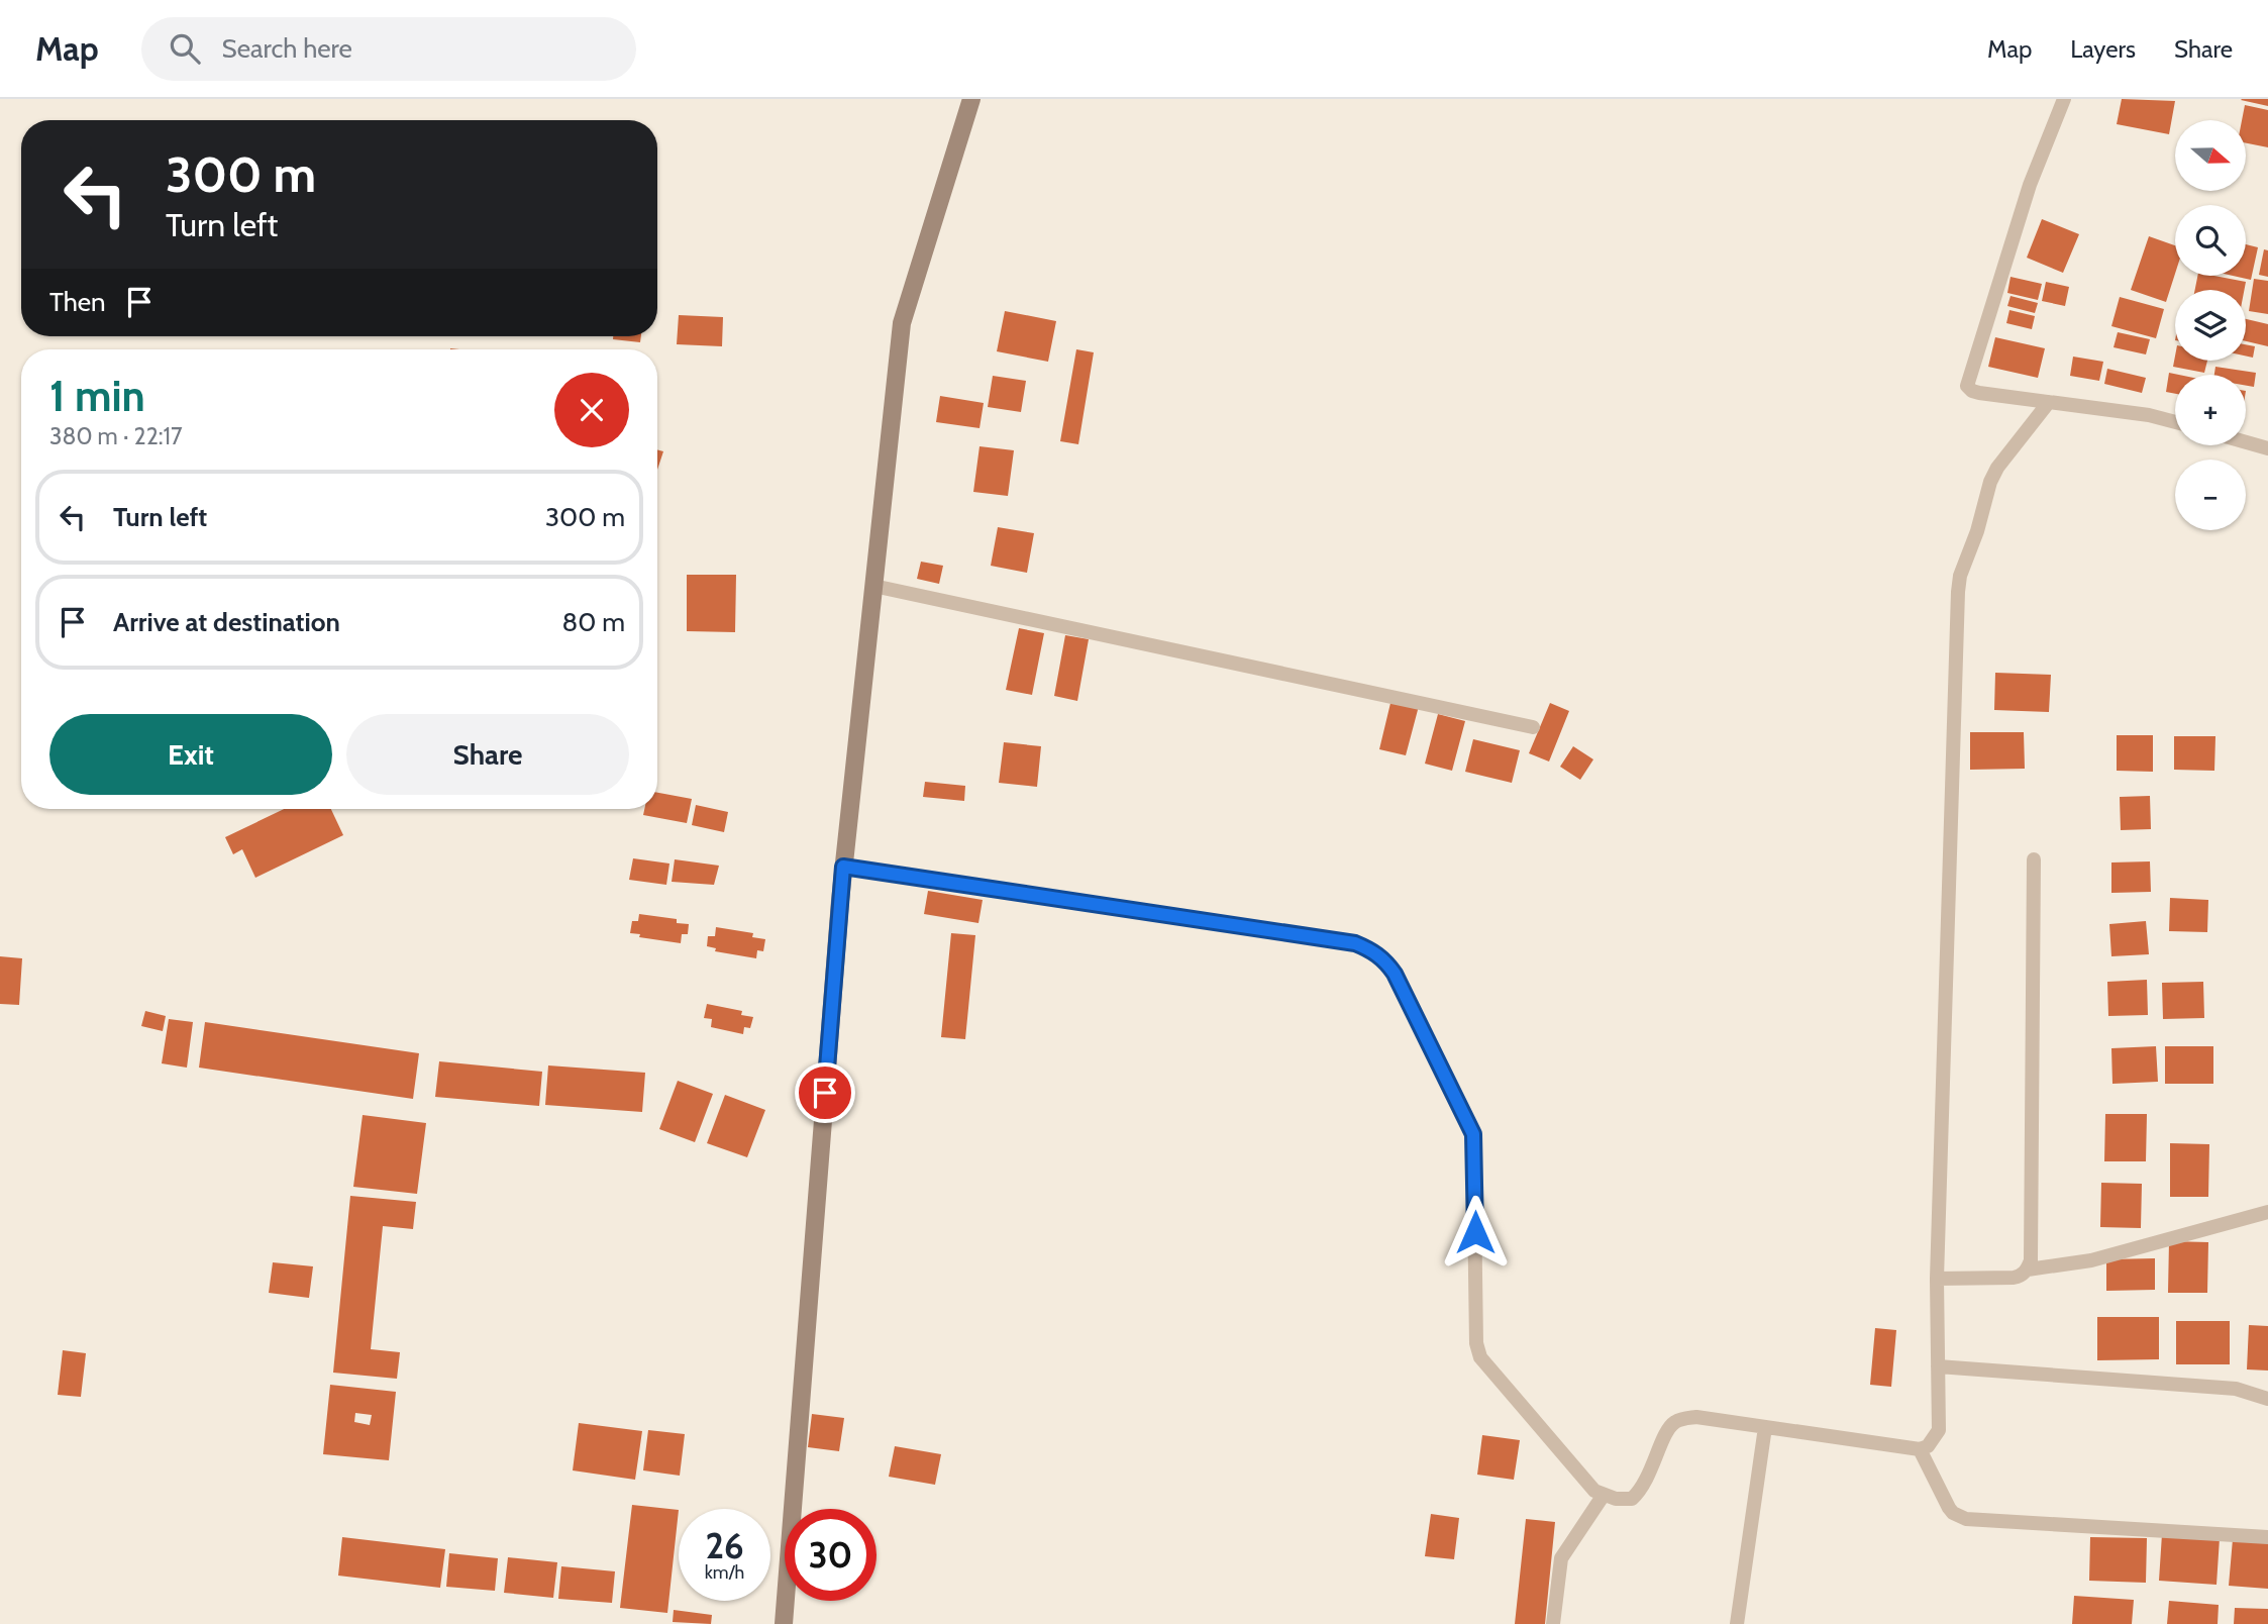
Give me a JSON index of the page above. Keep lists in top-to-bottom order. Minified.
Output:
{"north":"right","page":{"header":"Map","search":"Search here","nav":["Map","Layers","Share"],"map_buttons":["+","−"],"turn":["300 m","Turn left"],"then":"Then","heading":["1 min","380 m · 22:17"],"list":[{"name":"Turn left","value":"300 m"},{"name":"Arrive at destination","value":"80 m"}],"buttons":["Exit","Share"],"speed":"26 km/h","limit":"30"}}
